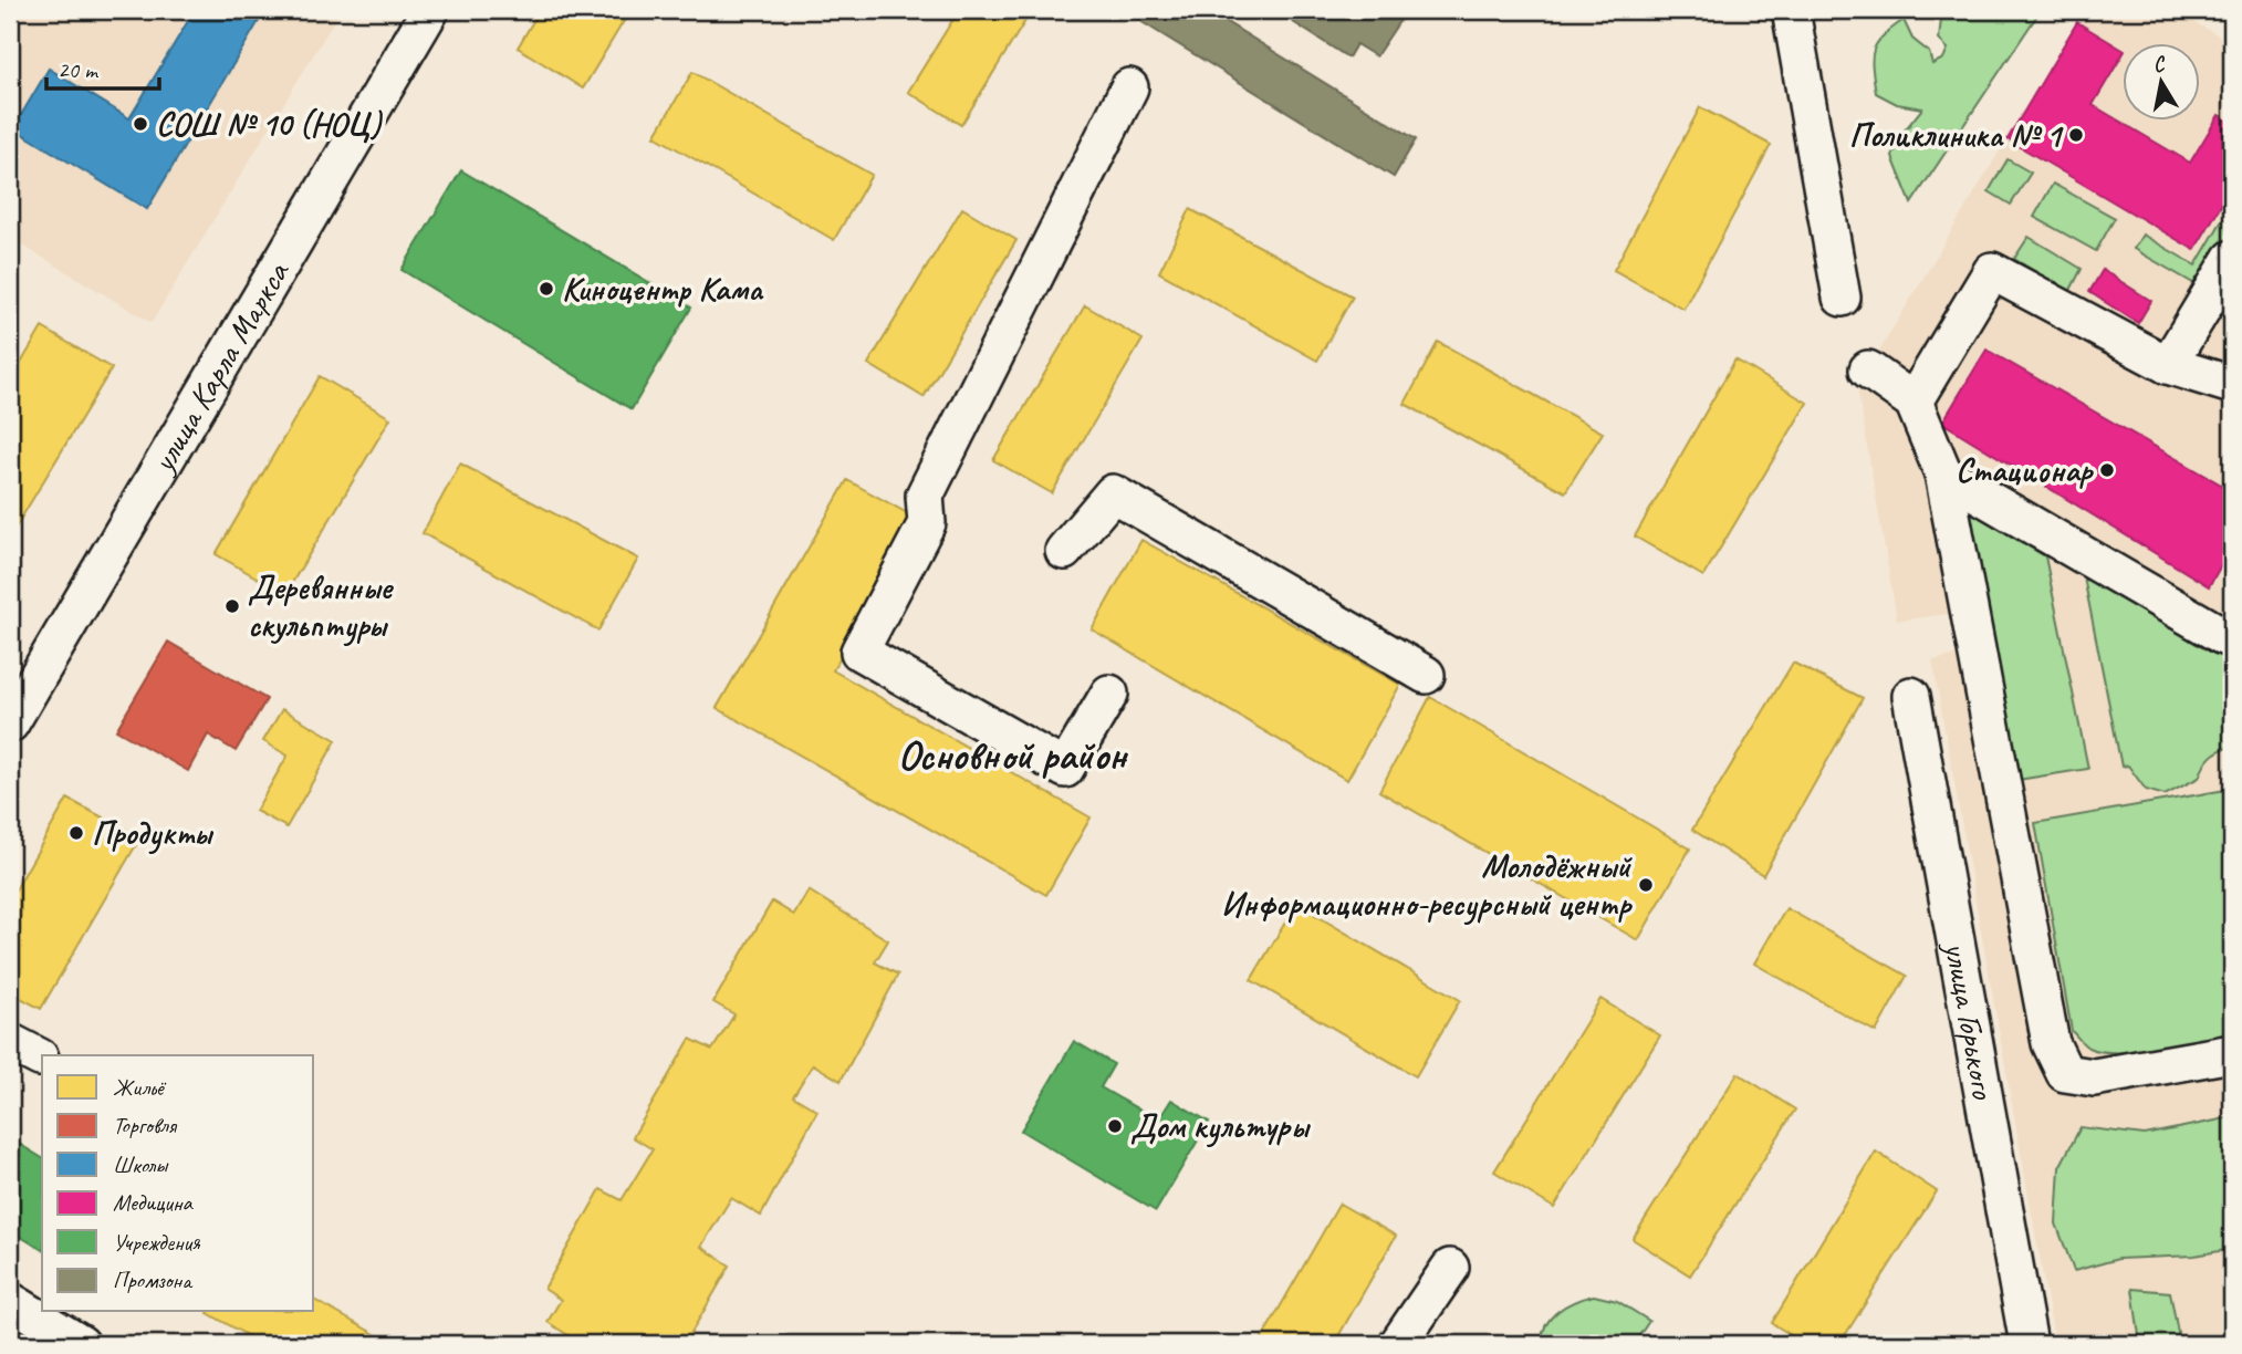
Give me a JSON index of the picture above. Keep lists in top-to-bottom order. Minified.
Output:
{"streets":{"street":["улица Карла Маркса","улица Горького"]},"districts":["Основной район"],"places":["СОШ № 10 (НОЦ)","Поликлиника № 1","Киноцентр Кама","Стационар","Деревянные скульптуры","Продукты","Молодёжный Информационно-ресурсный центр","Дом культуры"],"legend":["Жильё","Торговля","Школы","Медицина","Учреждения","Промзона"],"scale_bar":"20 m","north":"top"}
